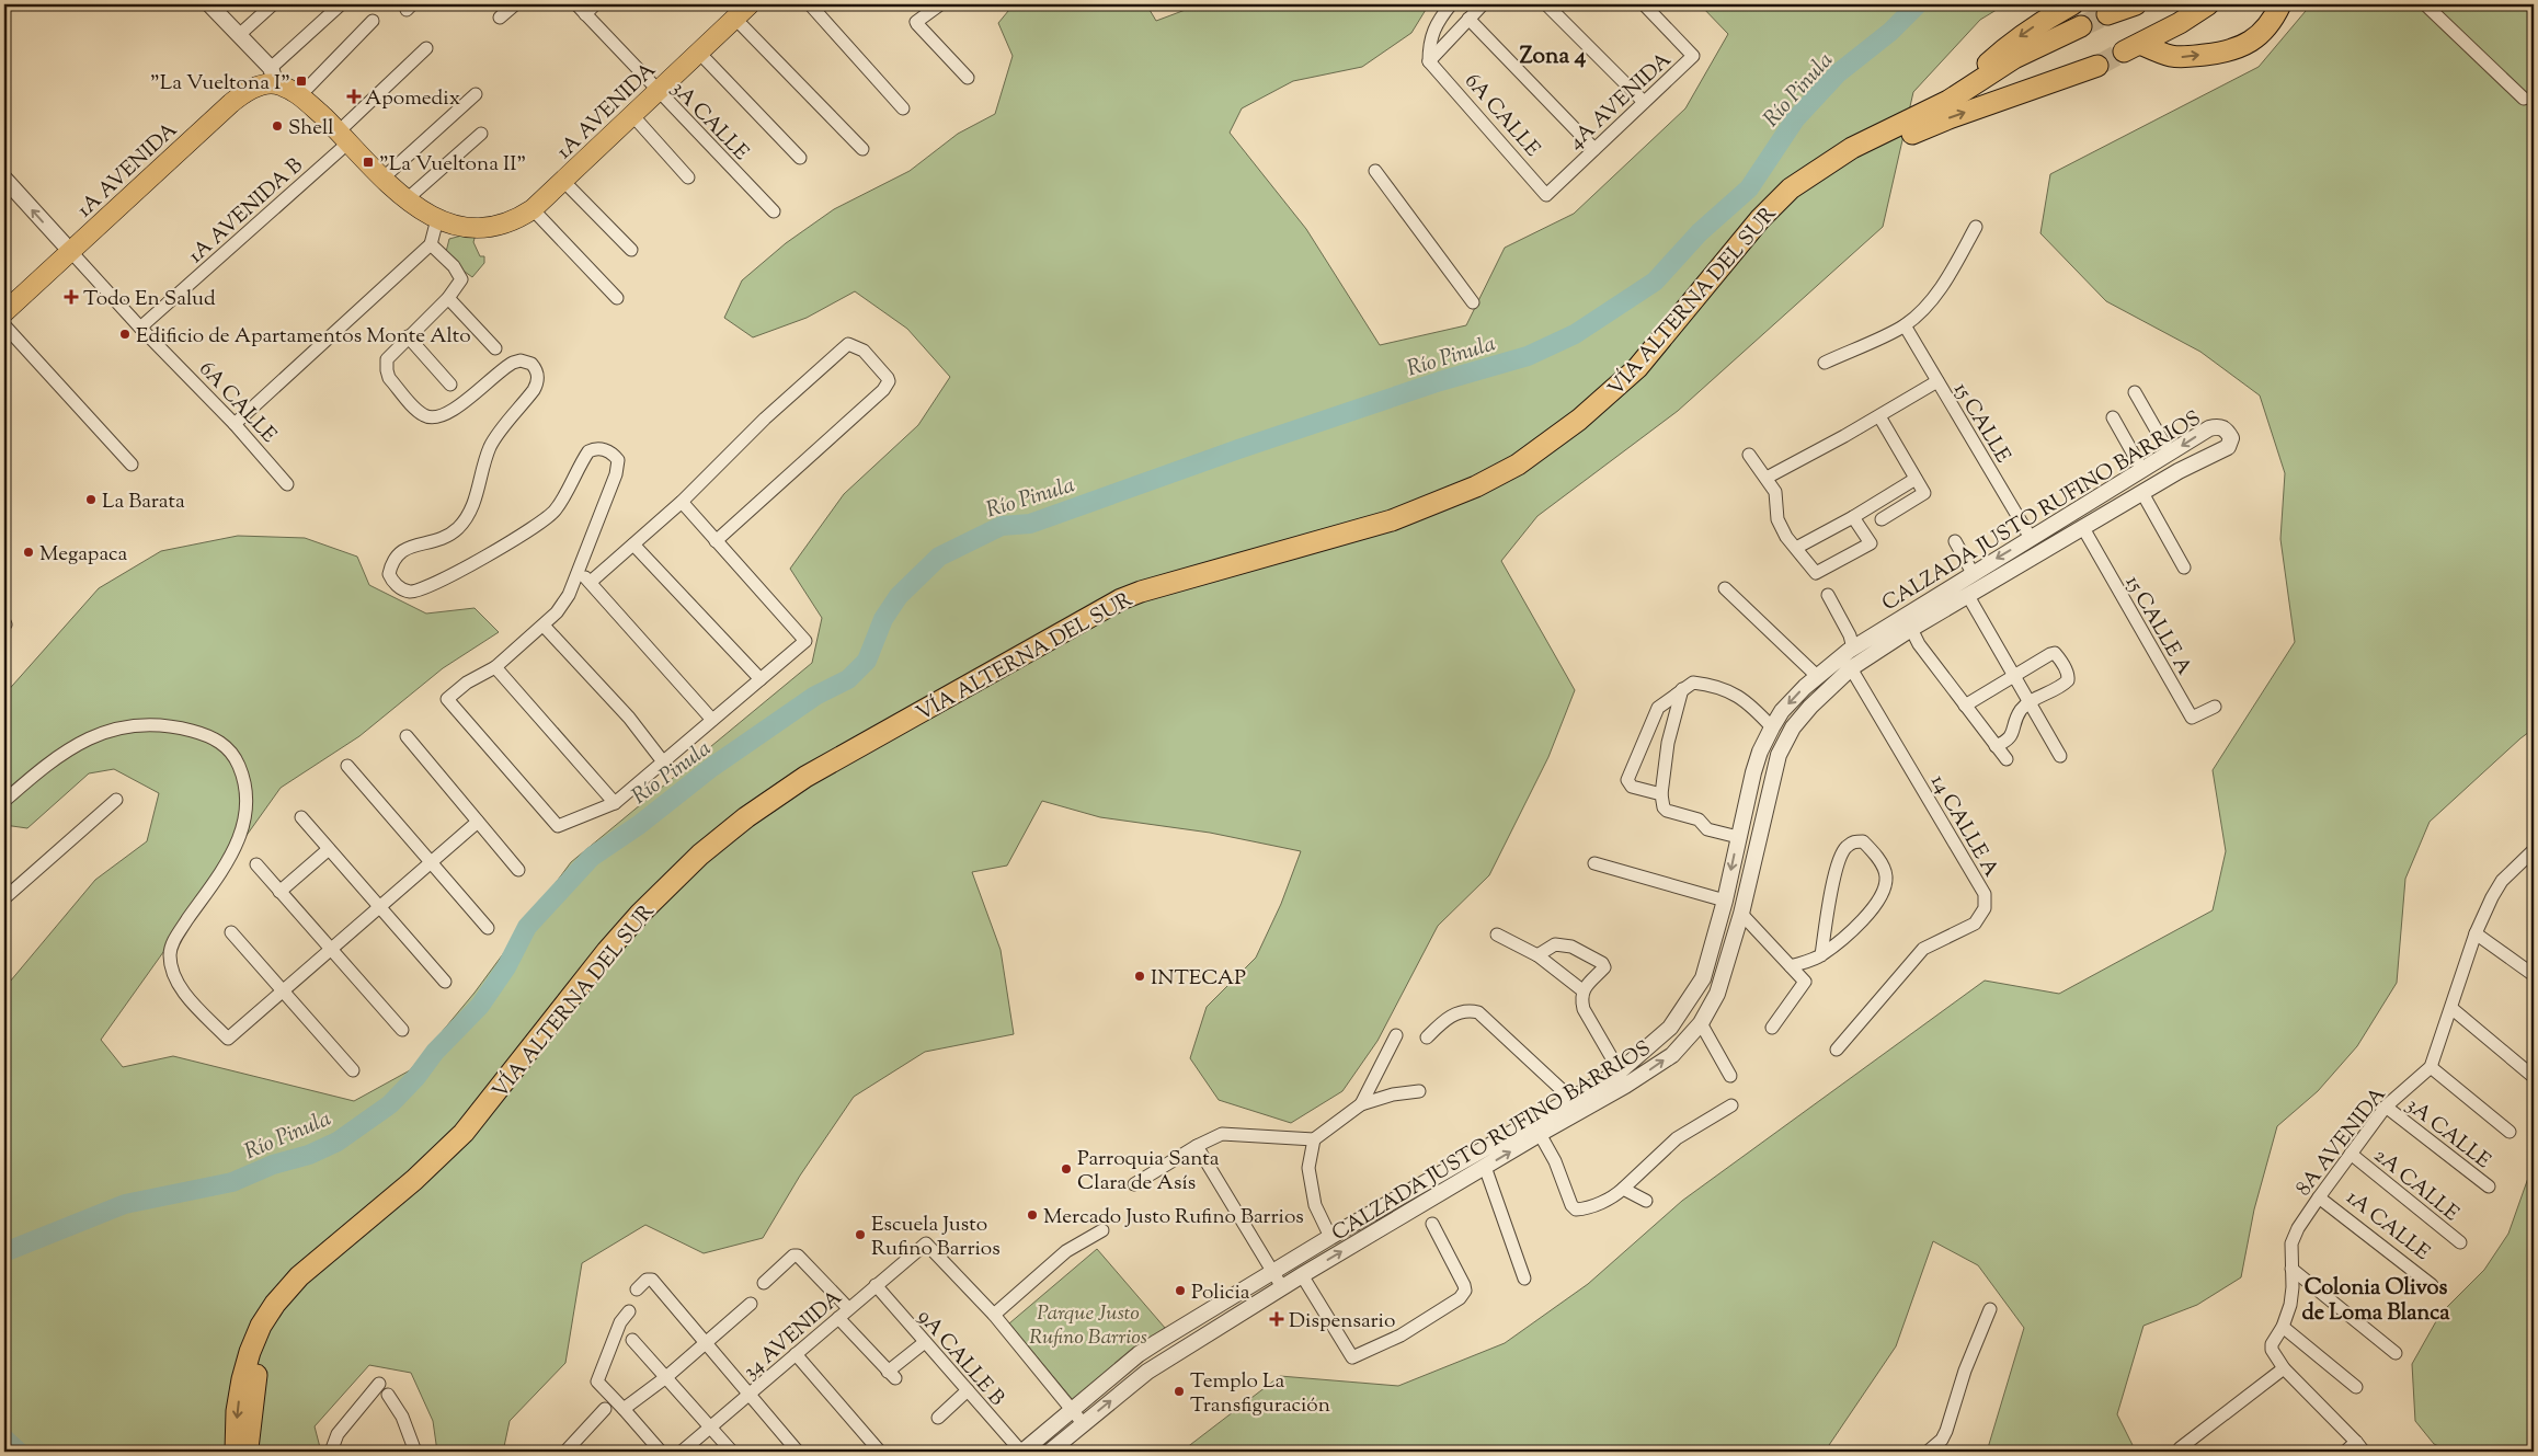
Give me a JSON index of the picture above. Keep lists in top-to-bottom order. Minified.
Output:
{"streets":{"highway":["VÍA ALTERNA DEL SUR"],"main road":["1A AVENIDA"],"street":["4A AVENIDA","6A CALLE","3A CALLE","1A AVENIDA B","15 CALLE","CALZADA JUSTO RUFINO BARRIOS","15 CALLE A","14 CALLE A","8A AVENIDA","2A CALLE","1A CALLE","34 AVENIDA","9A CALLE B"]},"crossings":[["4A AVENIDA","6A CALLE"],["1A AVENIDA","6A CALLE"],["1A AVENIDA","3A CALLE"],["6A CALLE","1A AVENIDA B"],["3A CALLE","8A AVENIDA"],["15 CALLE","CALZADA JUSTO RUFINO BARRIOS"],["CALZADA JUSTO RUFINO BARRIOS","15 CALLE A"],["CALZADA JUSTO RUFINO BARRIOS","14 CALLE A"],["CALZADA JUSTO RUFINO BARRIOS","9A CALLE B"],["8A AVENIDA","2A CALLE"],["8A AVENIDA","1A CALLE"],["34 AVENIDA","9A CALLE B"]],"districts":["Zona 4","Colonia Olivos de Loma Blanca"],"water":["Río Pinula"],"parks":["Parque Justo Rufino Barrios"],"places":{"transit":["\"La Vueltona I\"","\"La Vueltona II\""],"health":["Apomedix","Todo En Salud","Dispensario"],"other":["Shell","Edificio de Apartamentos Monte Alto","La Barata","Megapaca","INTECAP","Parroquia Santa Clara de Asís","Mercado Justo Rufino Barrios","Escuela Justo Rufino Barrios","Policia","Templo La Transfiguración"]}}
